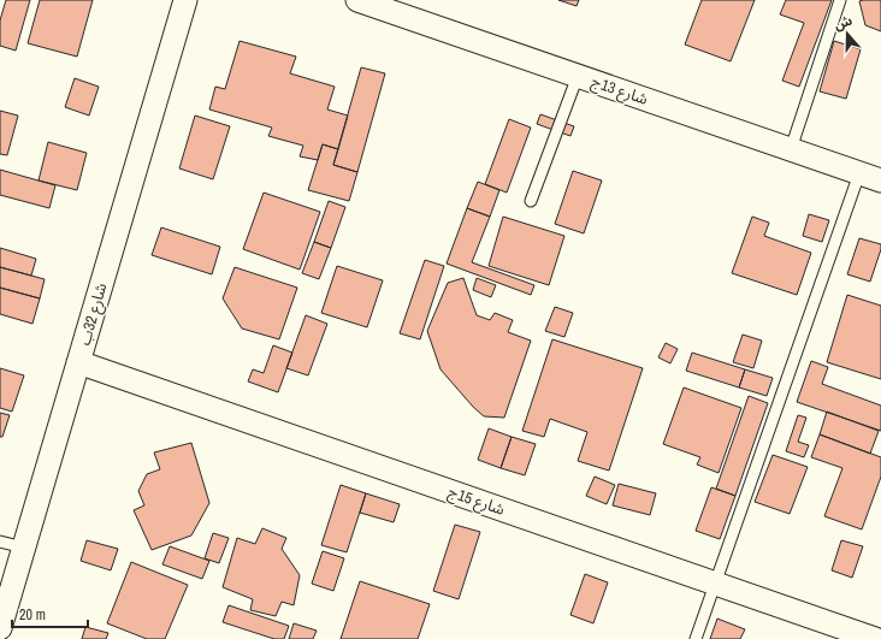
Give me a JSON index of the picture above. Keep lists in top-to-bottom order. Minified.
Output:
{"streets":{"street":["شارع 13ج","شارع 32ب","شارع 15ج"]},"crossings":[["شارع 32ب","شارع 15ج"]],"scale_bar":"20 m","north":"top"}
